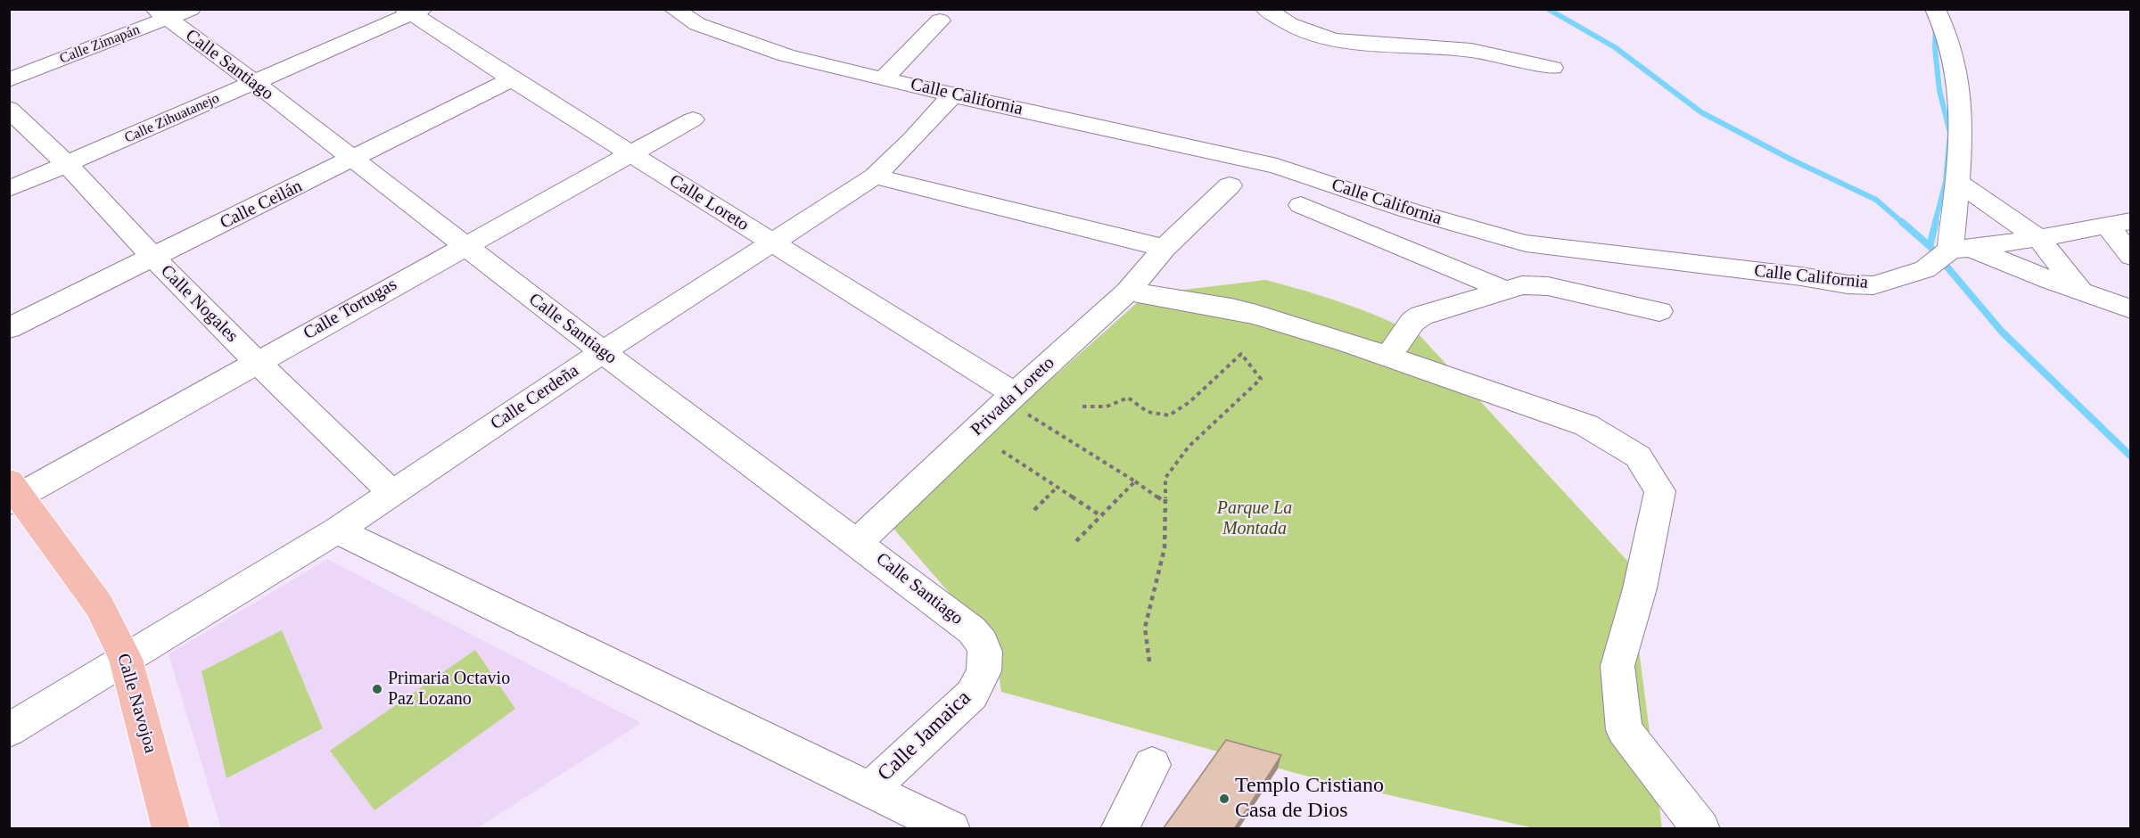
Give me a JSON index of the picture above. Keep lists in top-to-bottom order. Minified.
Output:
{"streets":{"main road":["Calle Navojoa"],"street":["Calle Zimapán","Calle Santiago","Calle California","Calle Zihuatanejo","Calle Loreto","Calle Ceilán","Calle Nogales","Calle Tortugas","Privada Loreto","Calle Cerdeña","Calle Jamaica"]},"crossings":[["Calle Zimapán","Calle Santiago"],["Calle Santiago","Calle Zihuatanejo"],["Calle Santiago","Calle Ceilán"],["Calle Santiago","Calle Tortugas"],["Calle Santiago","Privada Loreto"],["Calle Santiago","Calle Cerdeña"],["Calle Santiago","Calle Jamaica"],["Calle California","Calle Cerdeña"],["Calle Zihuatanejo","Calle Loreto"],["Calle Zihuatanejo","Calle Nogales"],["Calle Loreto","Calle Ceilán"],["Calle Loreto","Calle Tortugas"],["Calle Loreto","Privada Loreto"],["Calle Loreto","Calle Cerdeña"],["Calle Ceilán","Calle Nogales"],["Calle Nogales","Calle Tortugas"],["Calle Nogales","Calle Cerdeña"],["Calle Tortugas","Calle Navojoa"],["Calle Cerdeña","Calle Navojoa"]],"parks":["Parque La Montada"],"places":["Primaria Octavio Paz Lozano","Templo Cristiano Casa de Dios"]}
